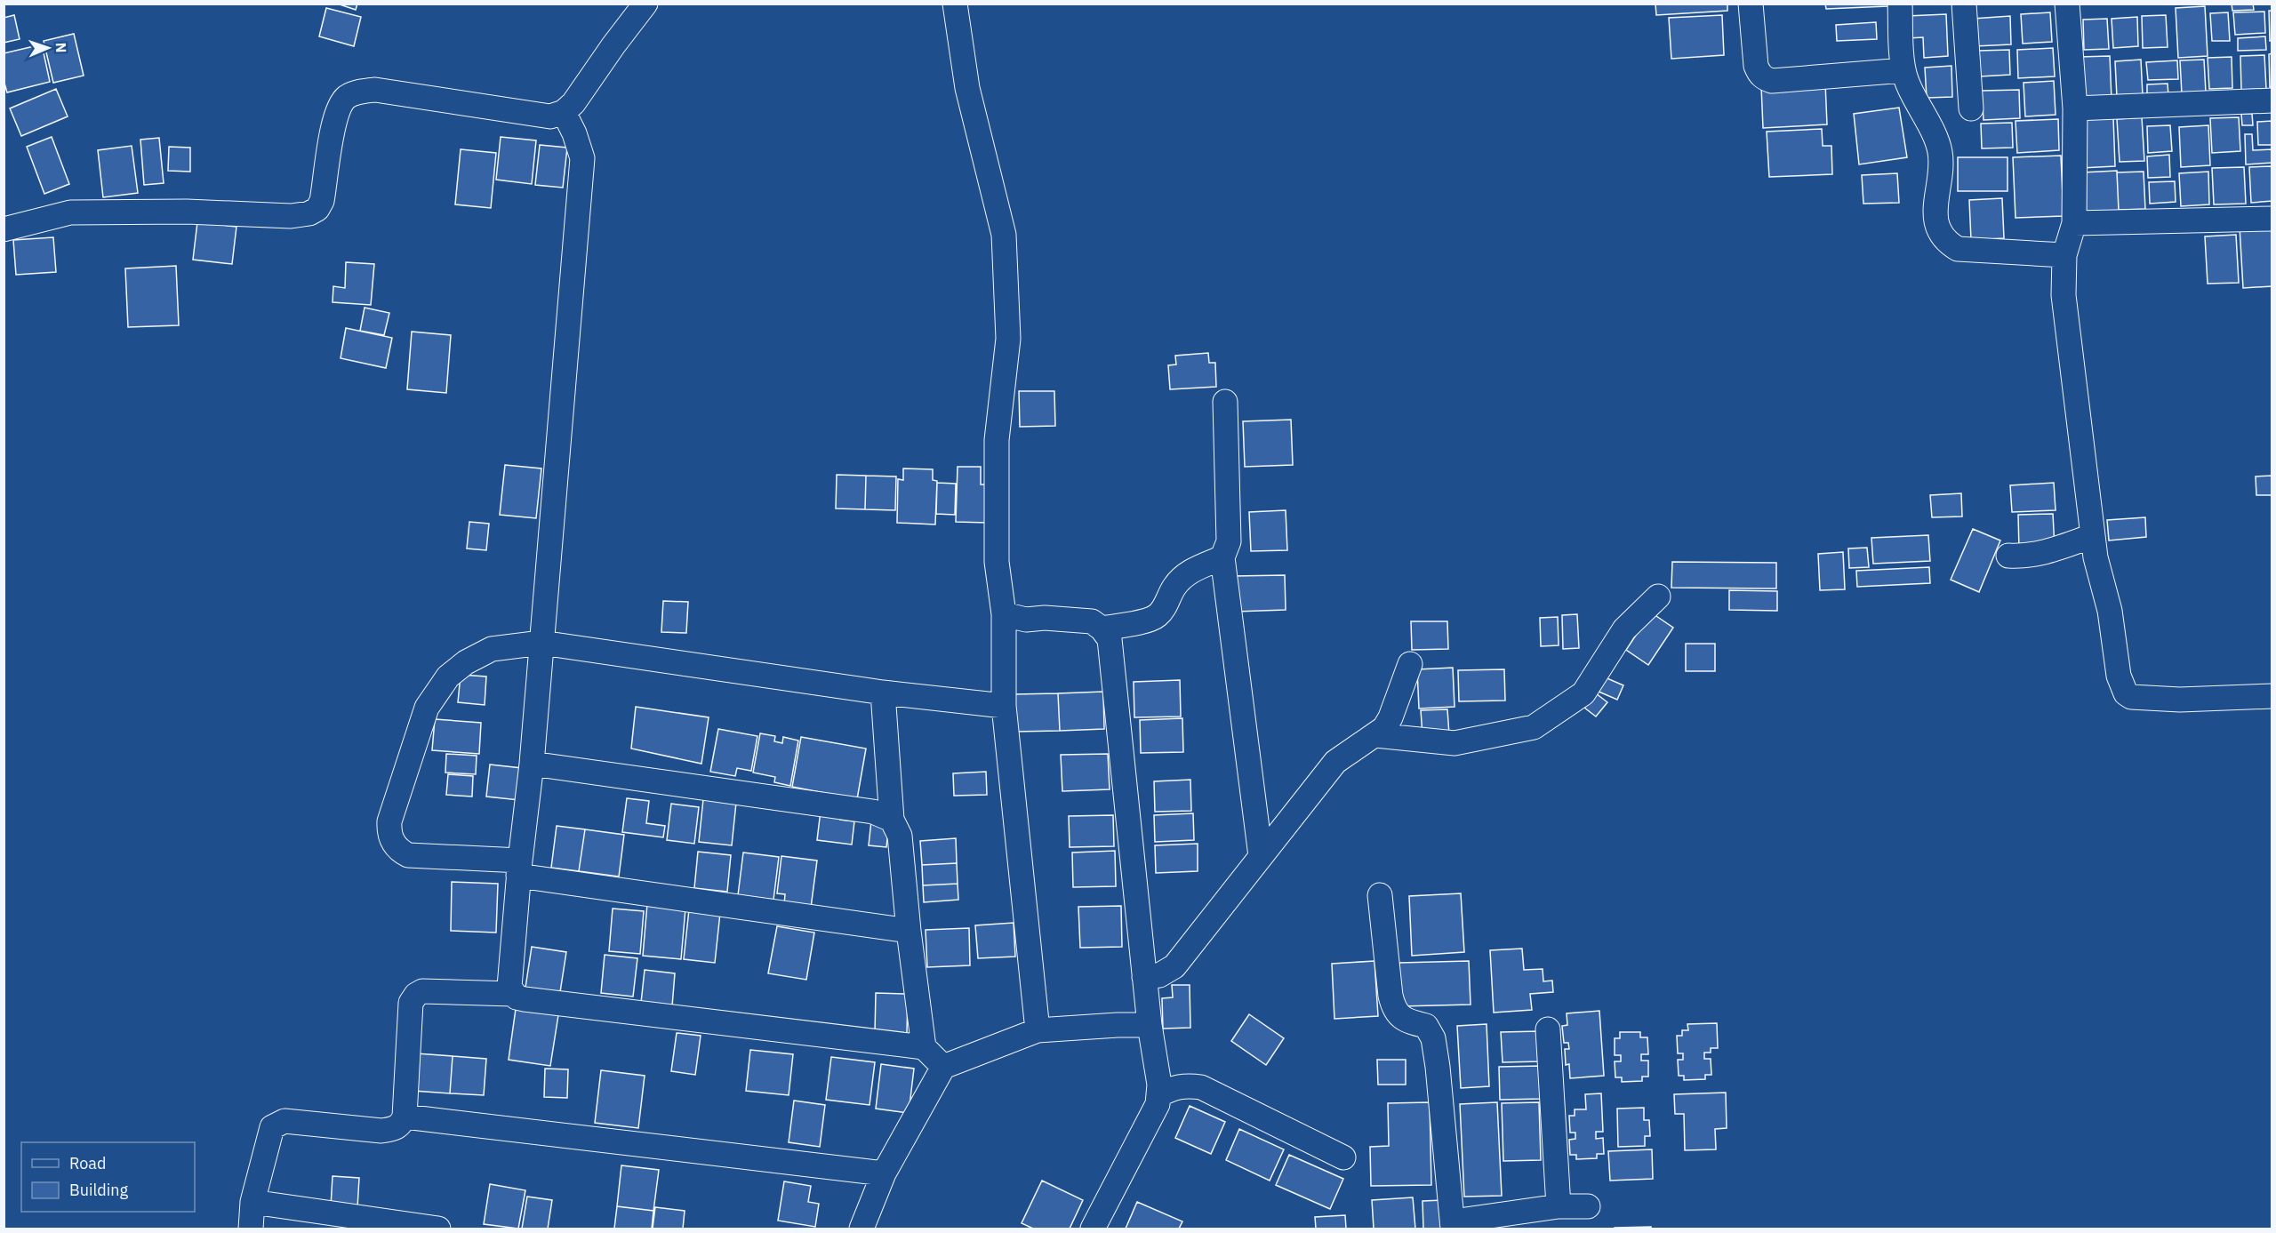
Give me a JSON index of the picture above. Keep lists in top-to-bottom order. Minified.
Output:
{"legend":["Road","Building"],"north":"right"}
